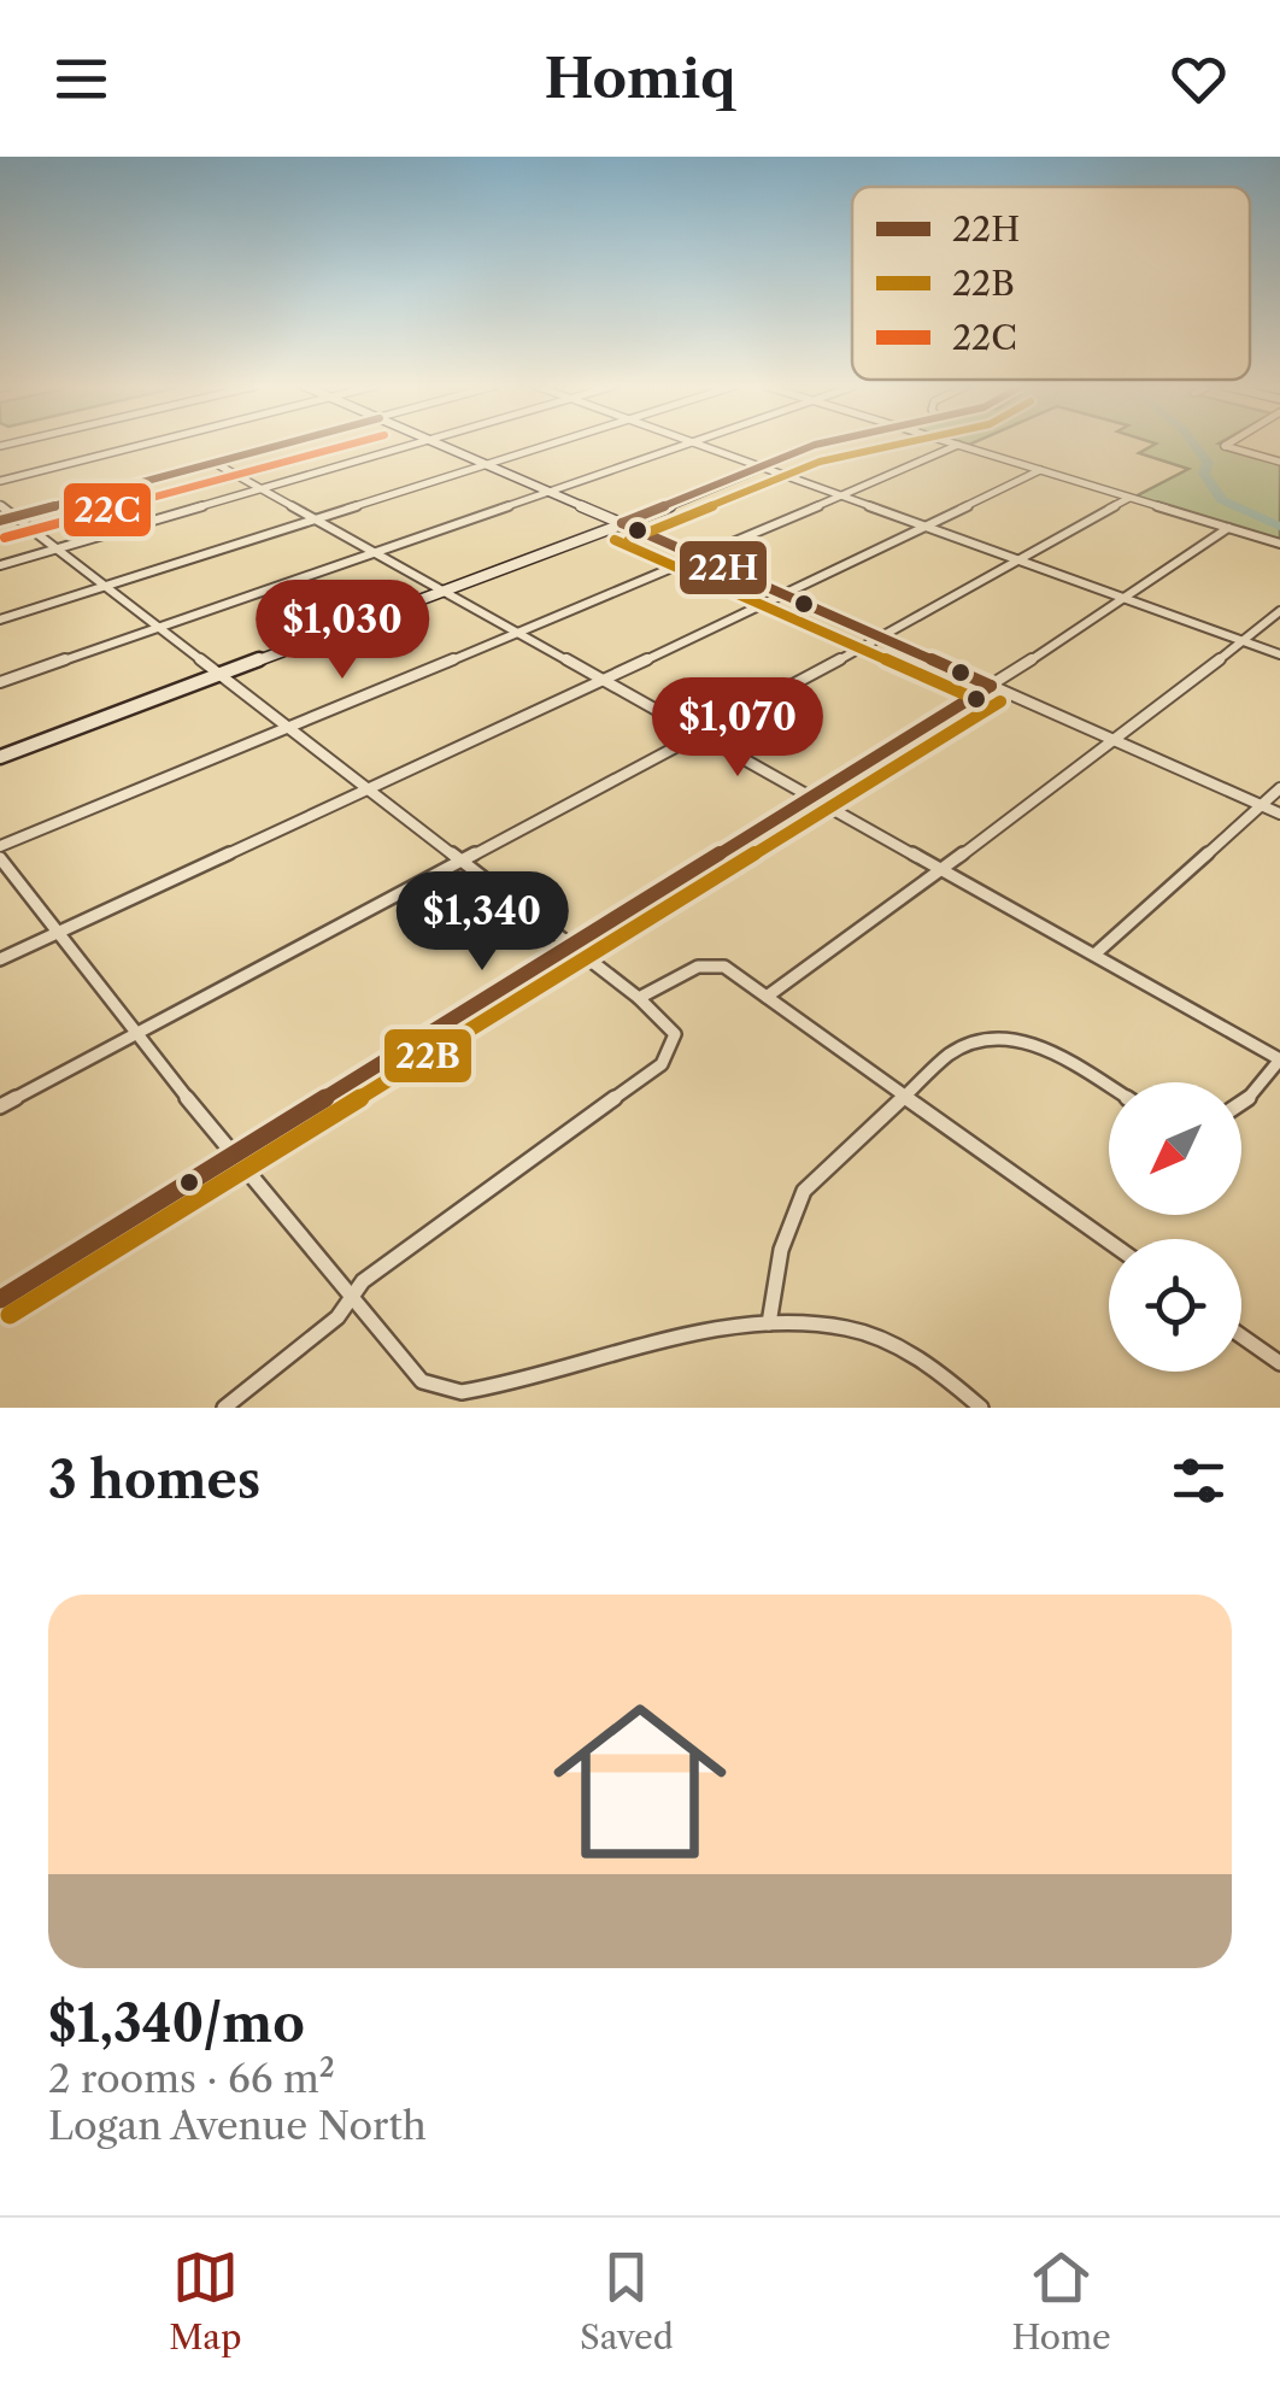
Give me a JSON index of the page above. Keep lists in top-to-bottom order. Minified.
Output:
{"lines":["transit line 22H","transit line 22B","transit line 22C"],"legend":["22H","22B","22C"],"north":"bottom left","page":{"header":"Homiq","price":["$1,030","$1,070","$1,340"],"heading":"3 homes","list":[{"name":"$1,340/mo","note":"2 rooms · 66 m² · Logan Avenue North"}],"tabs":["Map","Saved","Home"]}}
